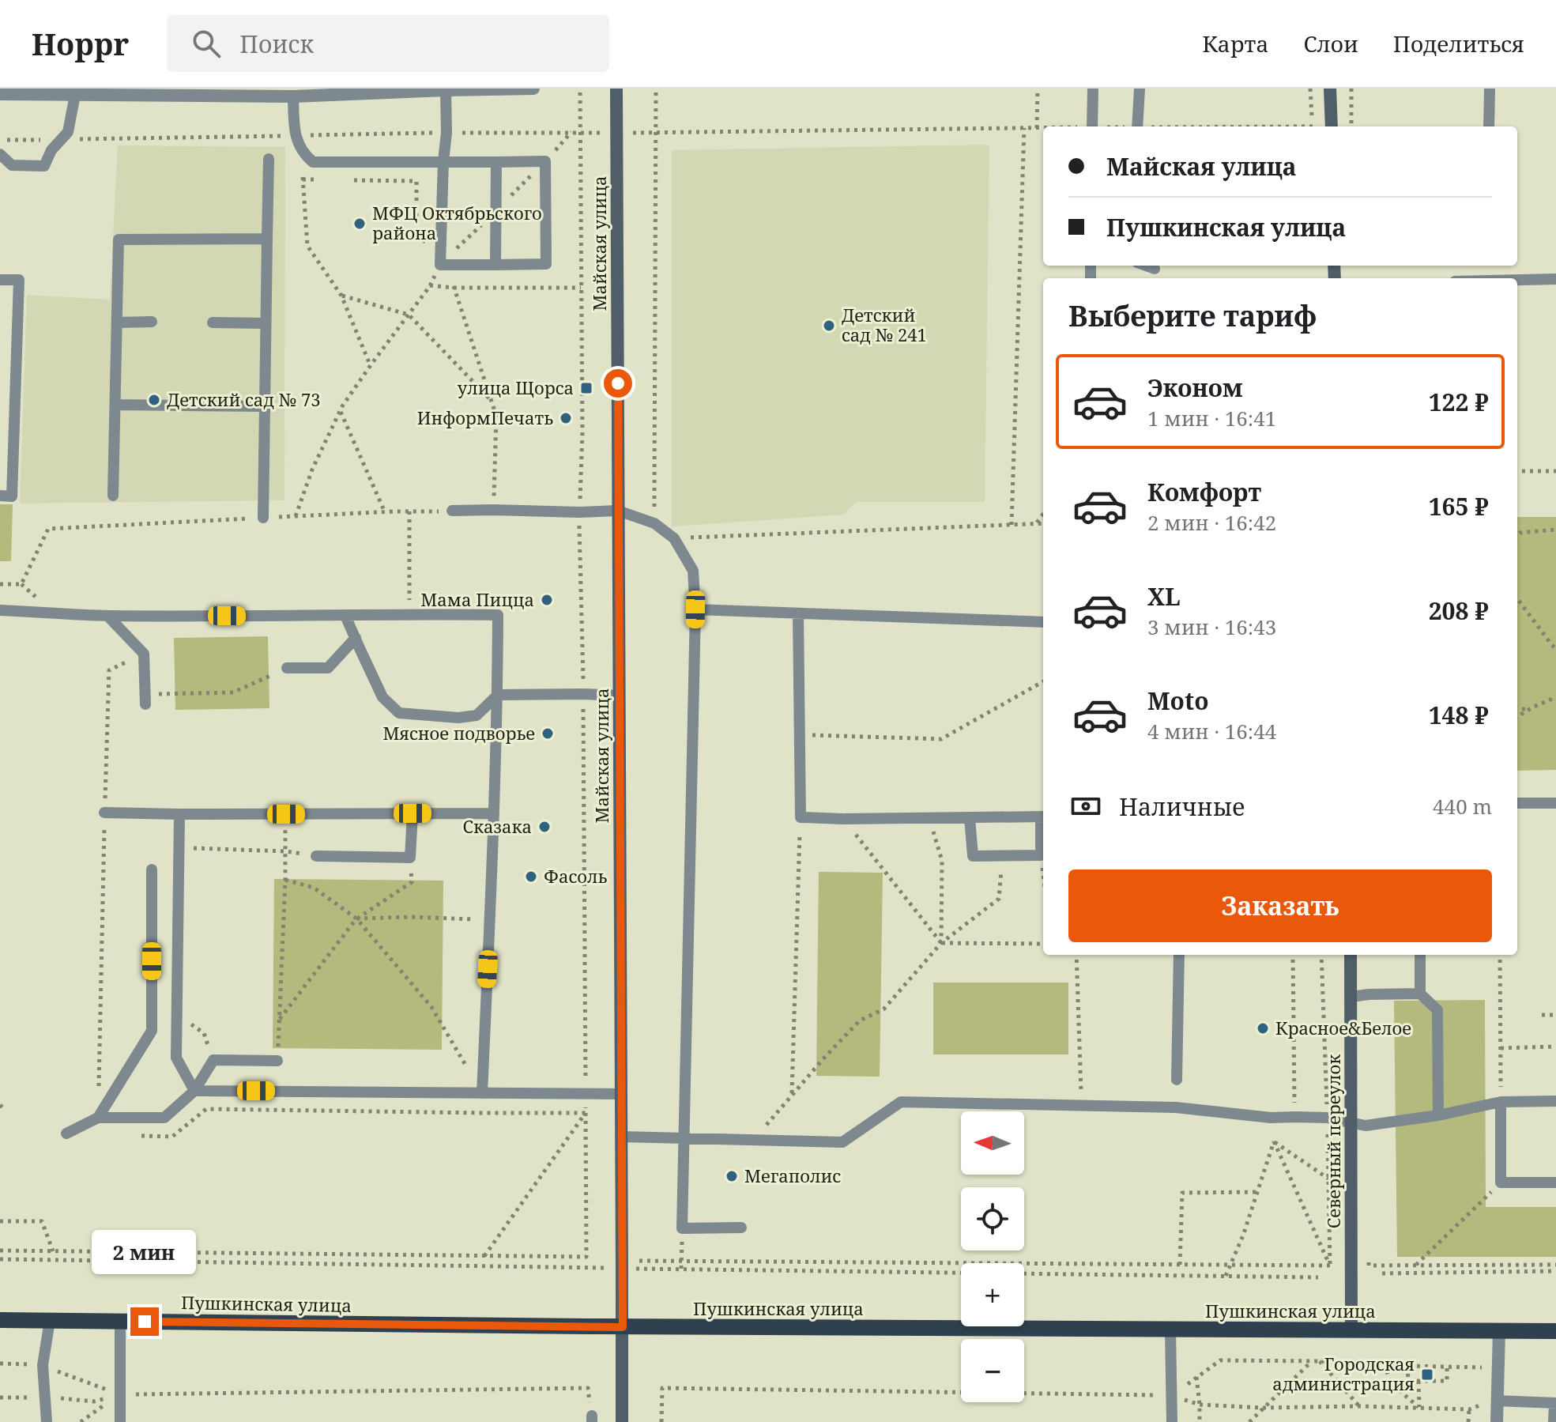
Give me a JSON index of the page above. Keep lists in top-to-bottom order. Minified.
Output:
{"streets":{"main road":["Пушкинская улица"],"street":["Майская улица","Северный переулок"]},"crossings":[["Майская улица","Пушкинская улица"],["Северный переулок","Пушкинская улица"]],"places":{"other":["МФЦ Октябрьского района","Детский сад № 241","Детский сад № 73","ИнформПечать","Мама Пицца","Мясное подворье","Сказака","Фасоль","Красное&Белое","Мегаполис"],"transit":["улица Щорса","Городская администрация"]},"north":"left","page":{"header":"Hoppr","search":"Поиск","nav":["Карта","Слои","Поделиться"],"banner":["Майская улица","Пушкинская улица"],"heading":"Выберите тариф","list":[{"name":"Эконом","note":"1 мин · 16:41","value":"122 ₽"},{"name":"Комфорт","note":"2 мин · 16:42","value":"165 ₽"},{"name":"XL","note":"3 мин · 16:43","value":"208 ₽"},{"name":"Moto","note":"4 мин · 16:44","value":"148 ₽"}],"pay":["Наличные","440 m"],"buttons":"Заказать","map_buttons":["+","−"],"bubble":"2 мин"}}
